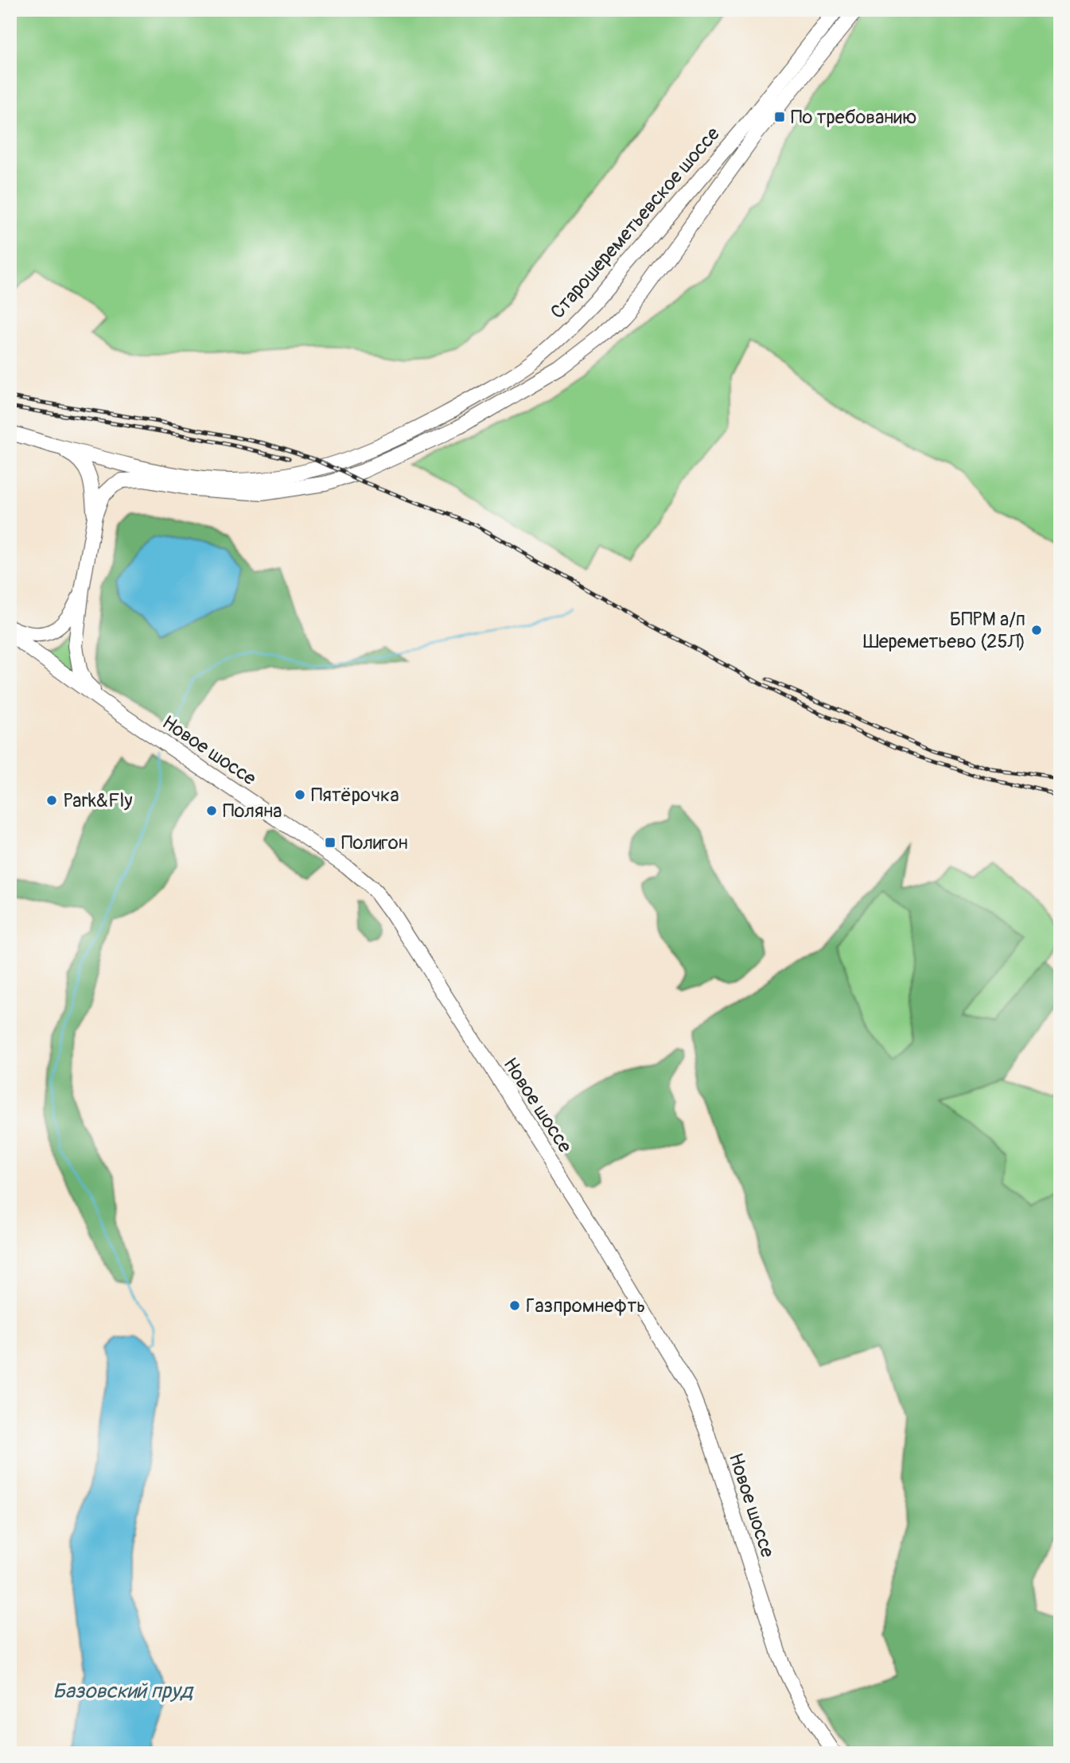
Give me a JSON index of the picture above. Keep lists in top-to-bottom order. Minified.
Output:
{"streets":{"main road":["Старошереметьевское шоссе","Новое шоссе"]},"water":["Базовский пруд"],"places":{"transit":["По требованию","Полигон"],"other":["БПРМ а/п Шереметьево (25Л)","Пятёрочка","Park&Fly","Поляна","Газпромнефть"]}}
